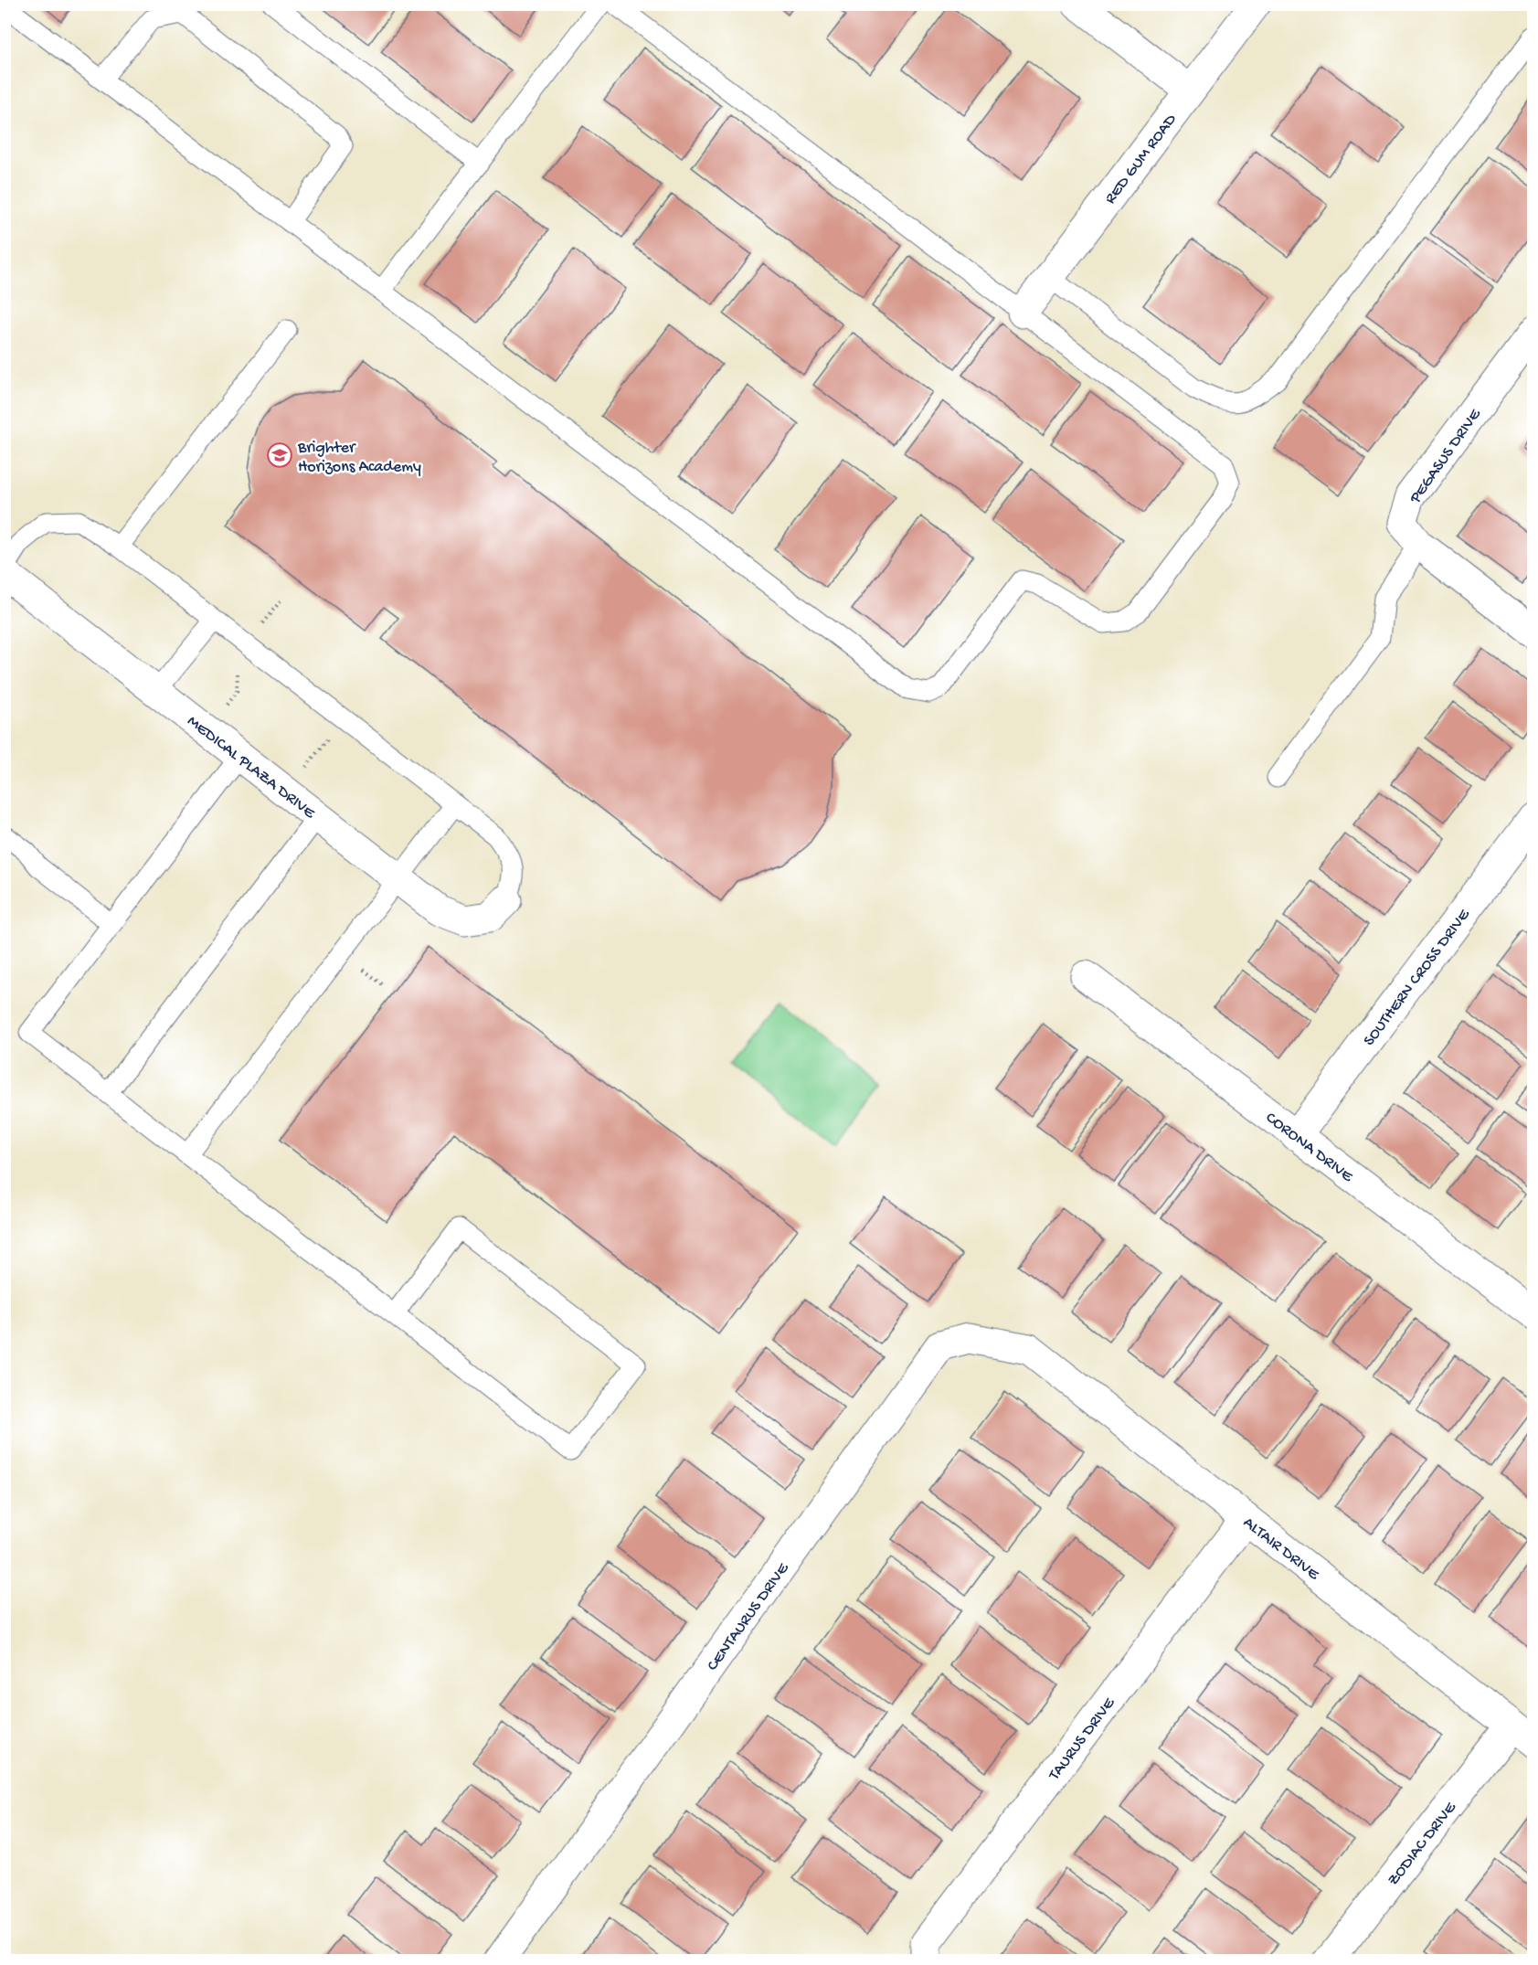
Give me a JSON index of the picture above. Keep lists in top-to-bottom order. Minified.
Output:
{"streets":{"street":["RED GUM ROAD","PEGASUS DRIVE","MEDICAL PLAZA DRIVE","SOUTHERN CROSS DRIVE","CORONA DRIVE","ALTAIR DRIVE","CENTAURUS DRIVE","TAURUS DRIVE","ZODIAC DRIVE"]},"crossings":[["SOUTHERN CROSS DRIVE","CORONA DRIVE"],["ALTAIR DRIVE","CENTAURUS DRIVE"],["ALTAIR DRIVE","TAURUS DRIVE"],["ALTAIR DRIVE","ZODIAC DRIVE"]],"places":{"school or university":["Brighter Horizons Academy"]}}
